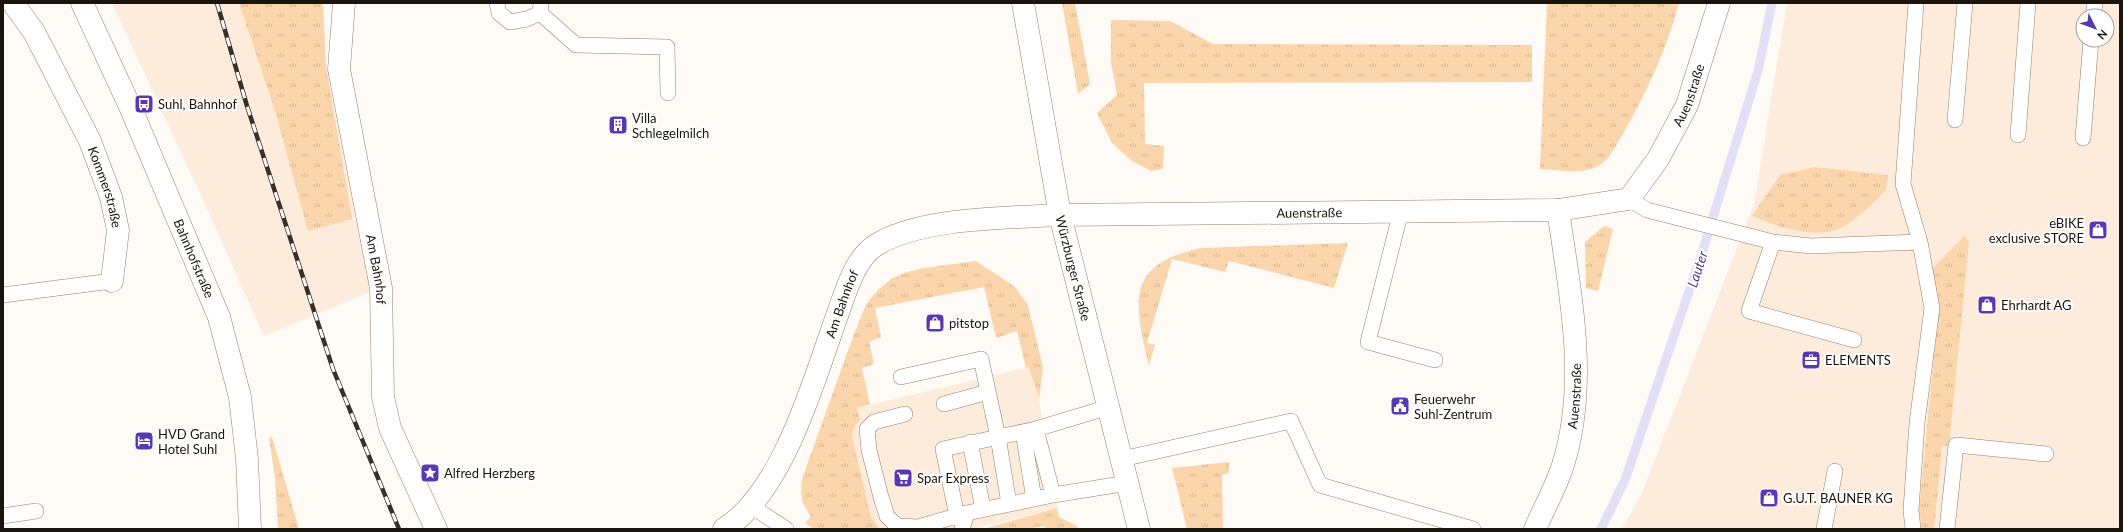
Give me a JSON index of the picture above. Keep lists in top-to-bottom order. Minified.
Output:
{"streets":{"street":["Auenstraße","Kommerstraße","Bahnhofstraße","Würzburger Straße","Am Bahnhof"]},"crossings":[["Auenstraße","Würzburger Straße"],["Auenstraße","Am Bahnhof"],["Würzburger Straße","Am Bahnhof"]],"water":["Lauter"],"places":{"bus stop":["Suhl, Bahnhof"],"building":["Villa Schlegelmilch"],"shop":["eBIKE exclusive STORE","Ehrhardt AG","pitstop","G.U.T. BAUNER KG"],"office":["ELEMENTS"],"public building":["Feuerwehr Suhl-Zentrum"],"hotel":["HVD Grand Hotel Suhl"],"place":["Alfred Herzberg"],"supermarket":["Spar Express"]},"north":"bottom right"}
